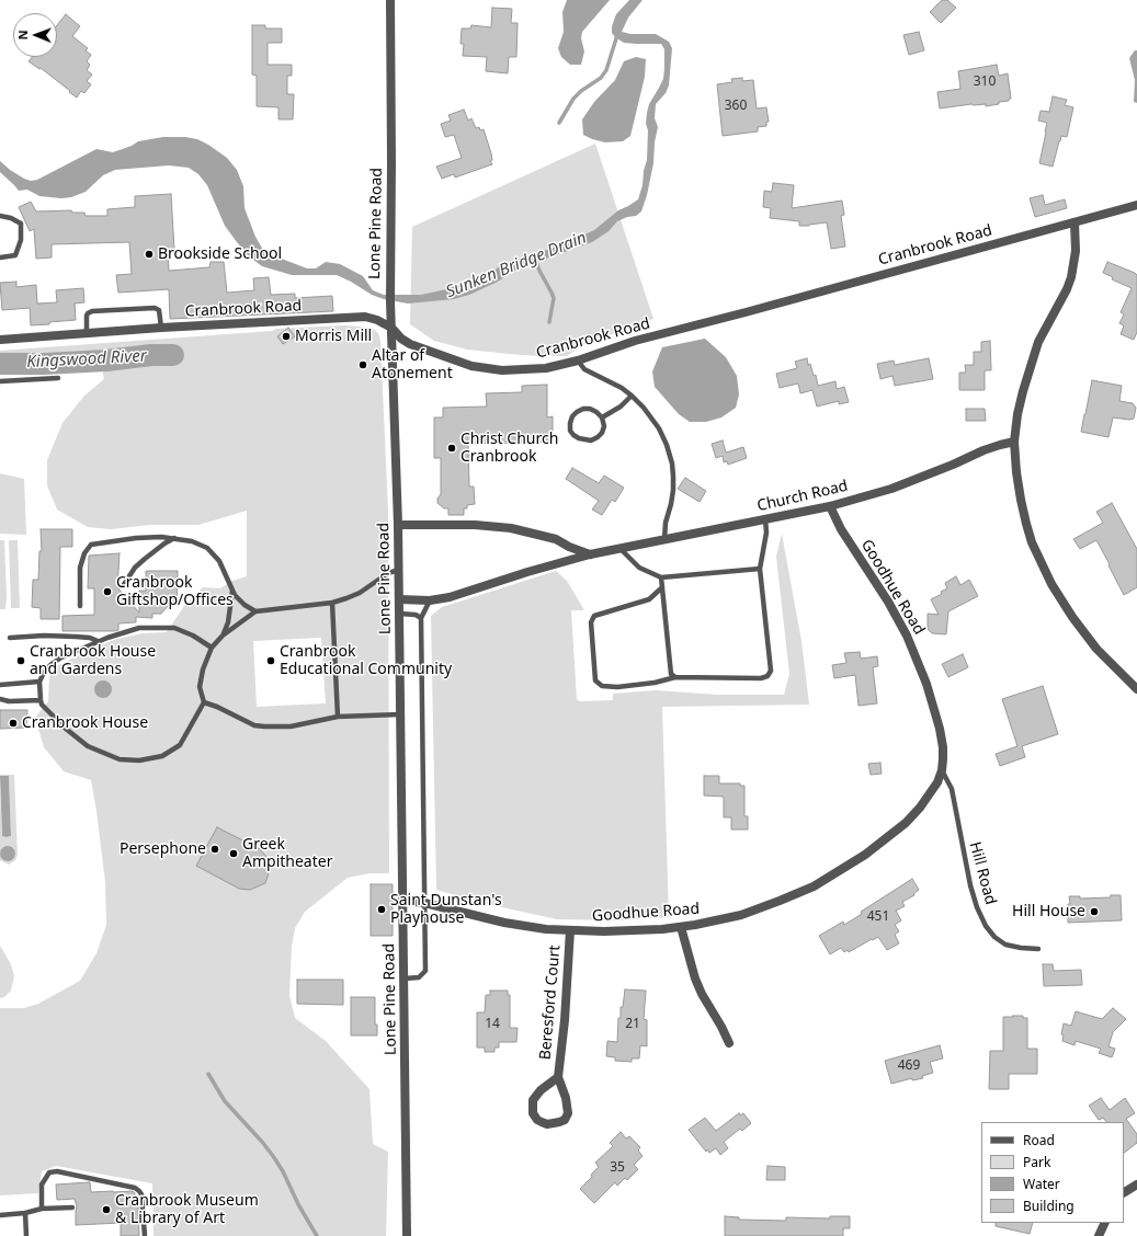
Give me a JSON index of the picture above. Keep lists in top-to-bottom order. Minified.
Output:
{"streets":{"street":["Lone Pine Road","Cranbrook Road","Church Road","Goodhue Road","Beresford Court"],"lane":["Hill Road"]},"crossings":[["Lone Pine Road","Cranbrook Road"],["Lone Pine Road","Church Road"],["Lone Pine Road","Goodhue Road"],["Church Road","Goodhue Road"],["Goodhue Road","Hill Road"],["Goodhue Road","Beresford Court"]],"water":["Sunken Bridge Drain","Kingswood River"],"places":["Brookside School","Morris Mill","Altar of Atonement","Christ Church Cranbrook","Cranbrook Giftshop/Offices","Cranbrook House and Gardens","Cranbrook Educational Community","Cranbrook House","Persephone","Greek Ampitheater","Saint Dunstan's Playhouse","Hill House","Cranbrook Museum & Library of Art"],"house_numbers":["310","360","451","14","21","469","35"],"legend":["Road","Park","Water","Building"],"north":"left"}
